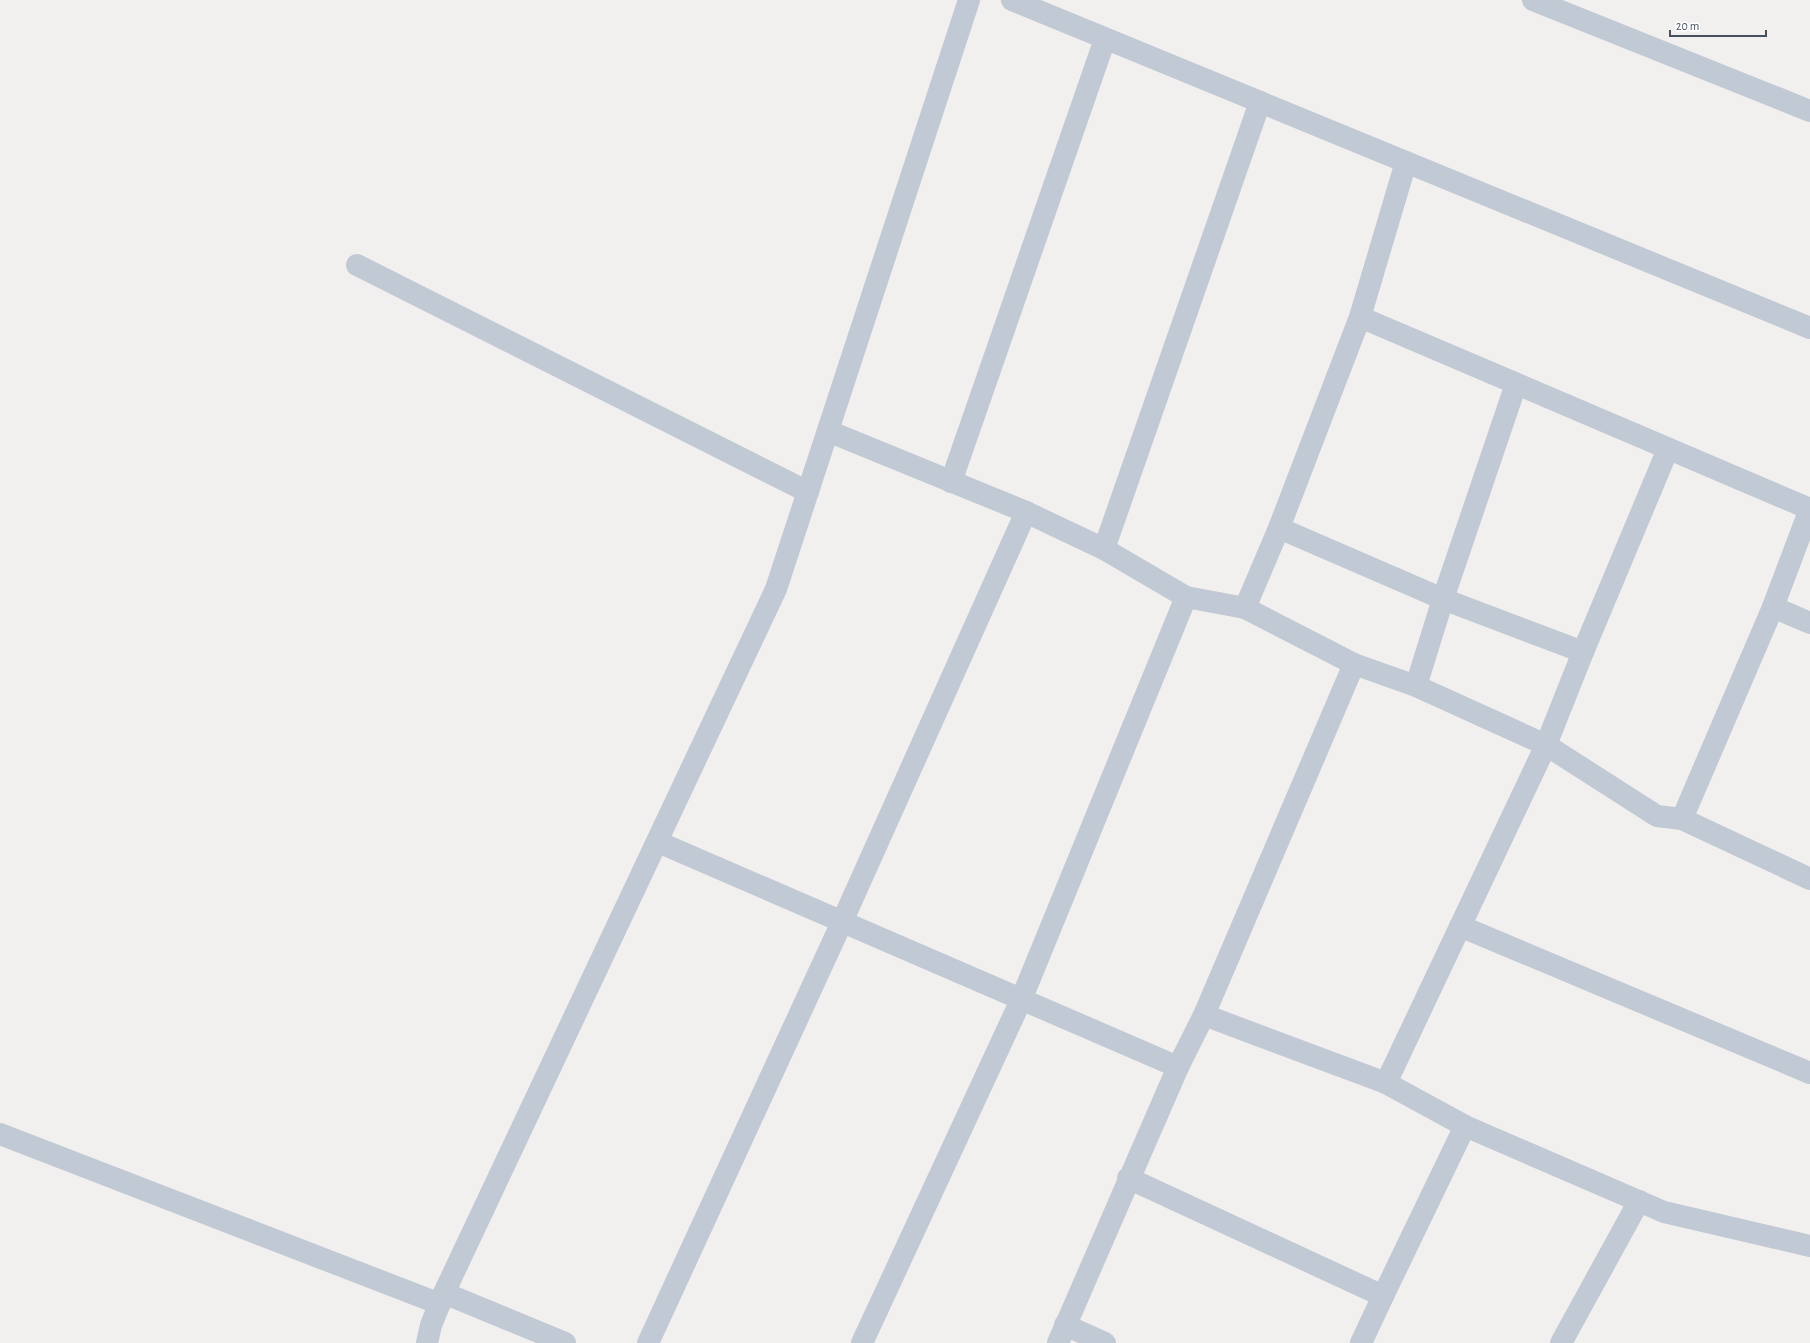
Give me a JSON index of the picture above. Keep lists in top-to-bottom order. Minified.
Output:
{"scale_bar":"20 m"}
